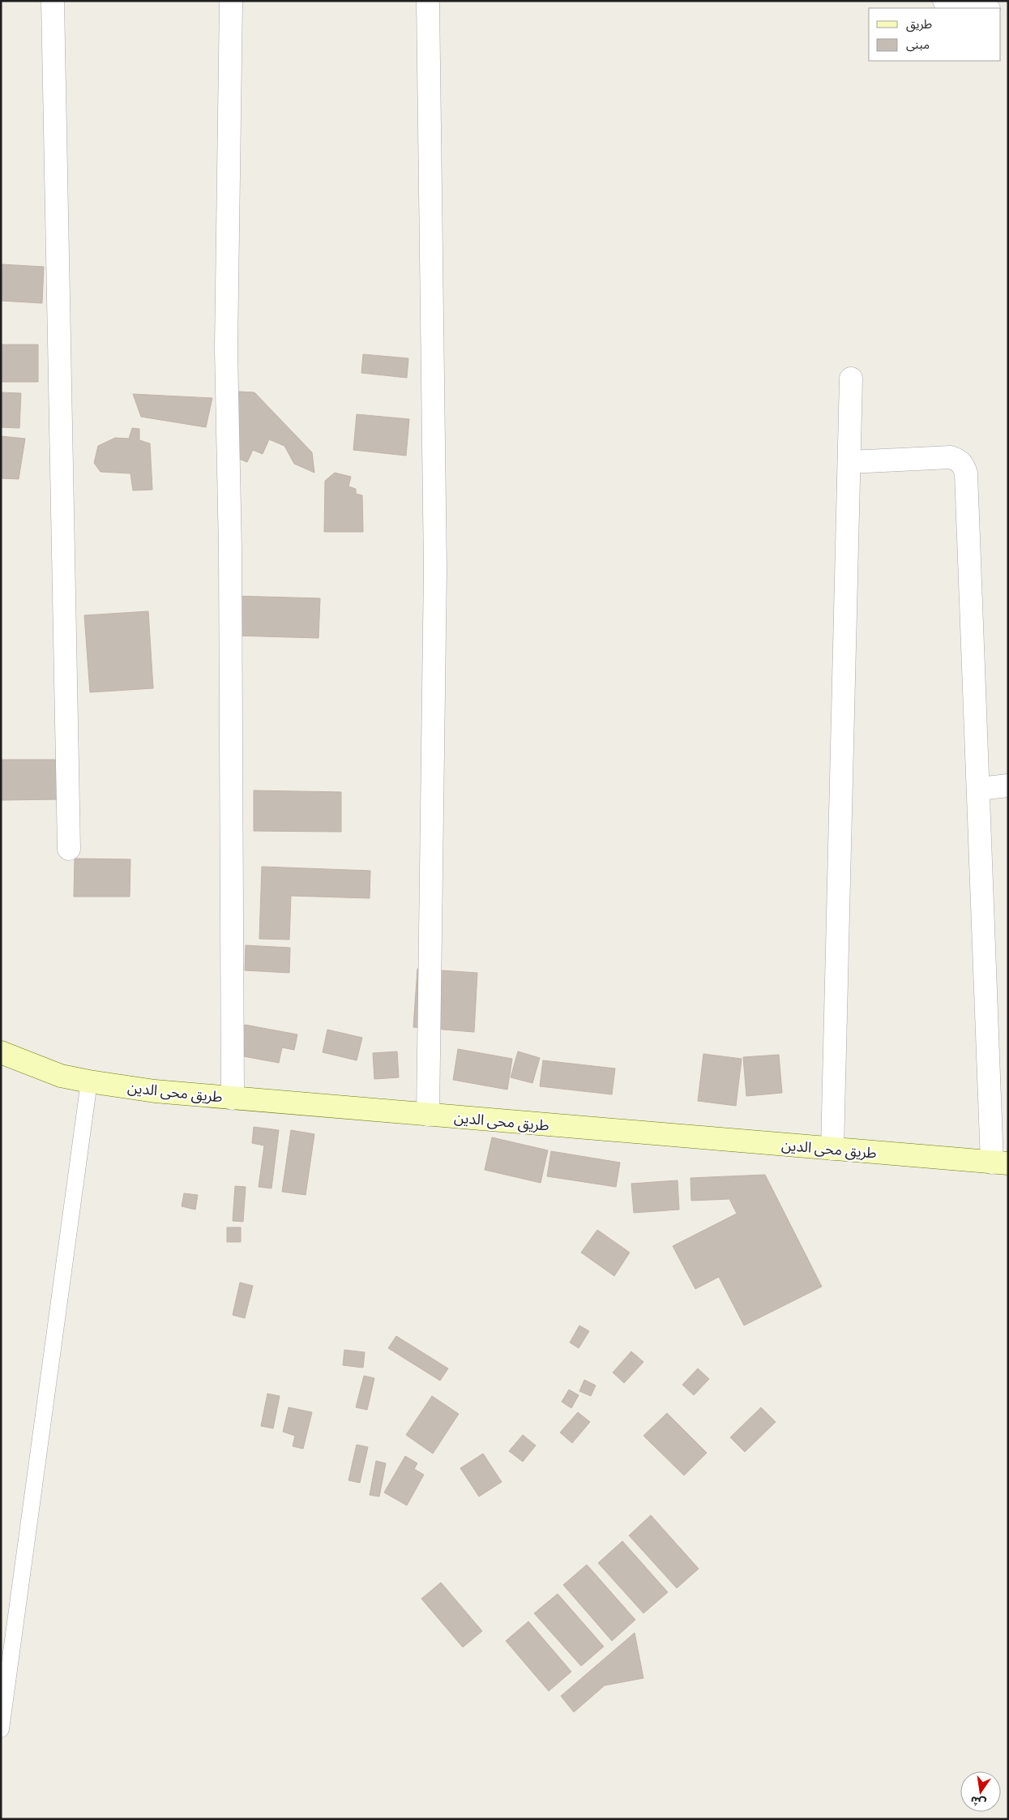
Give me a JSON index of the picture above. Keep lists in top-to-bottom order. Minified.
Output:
{"streets":{"street":["طريق محى الدين"]},"legend":["طريق","مبنى"],"north":"bottom"}
